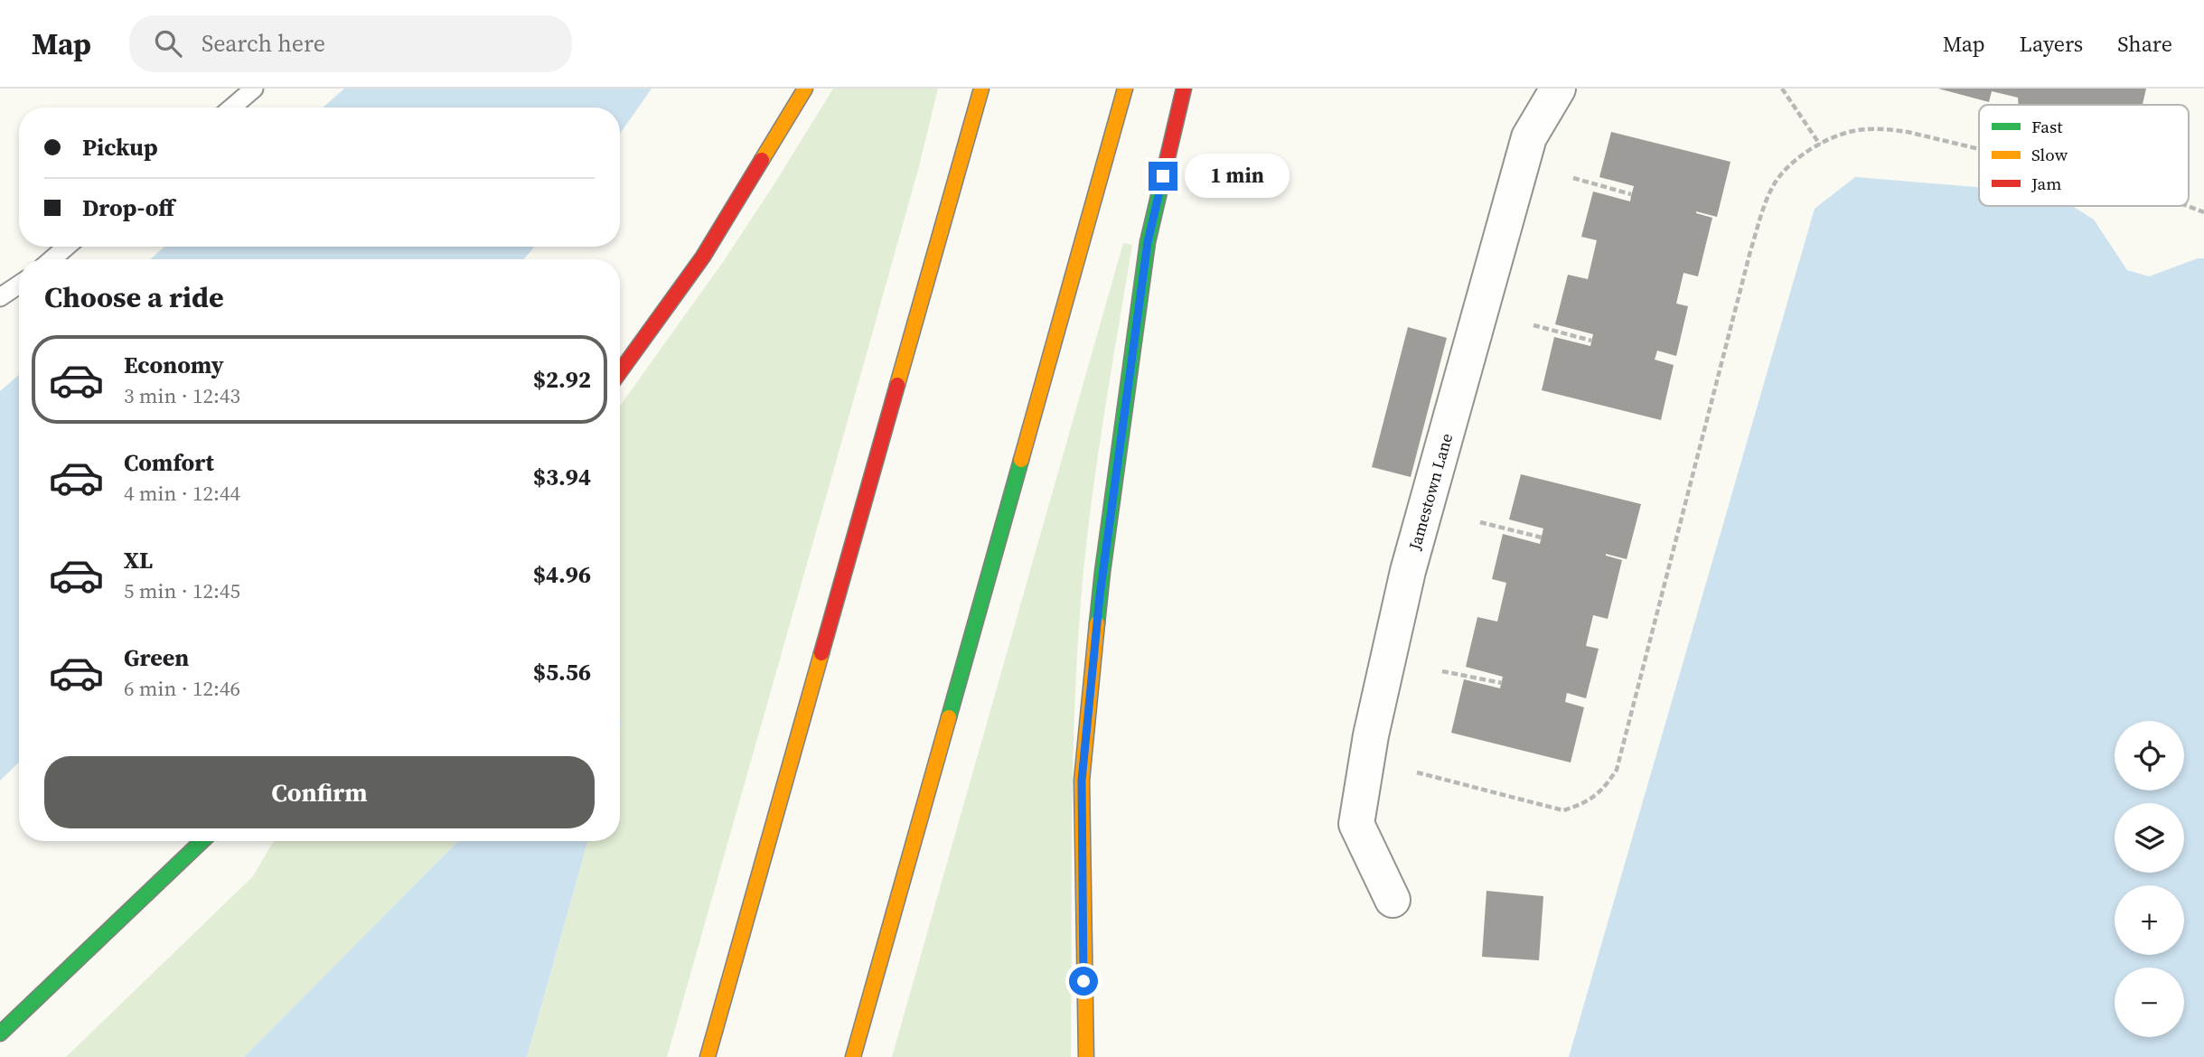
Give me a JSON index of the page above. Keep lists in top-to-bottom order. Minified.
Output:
{"streets":{"street":["Jamestown Lane"]},"legend":["Fast","Slow","Jam"],"page":{"header":"Map","search":"Search here","nav":["Map","Layers","Share"],"banner":["Pickup","Drop-off"],"bubble":"1 min","heading":"Choose a ride","list":[{"name":"Economy","note":"3 min · 12:43","value":"$2.92"},{"name":"Comfort","note":"4 min · 12:44","value":"$3.94"},{"name":"XL","note":"5 min · 12:45","value":"$4.96"},{"name":"Green","note":"6 min · 12:46","value":"$5.56"}],"map_buttons":["+","−"],"buttons":"Confirm"}}
